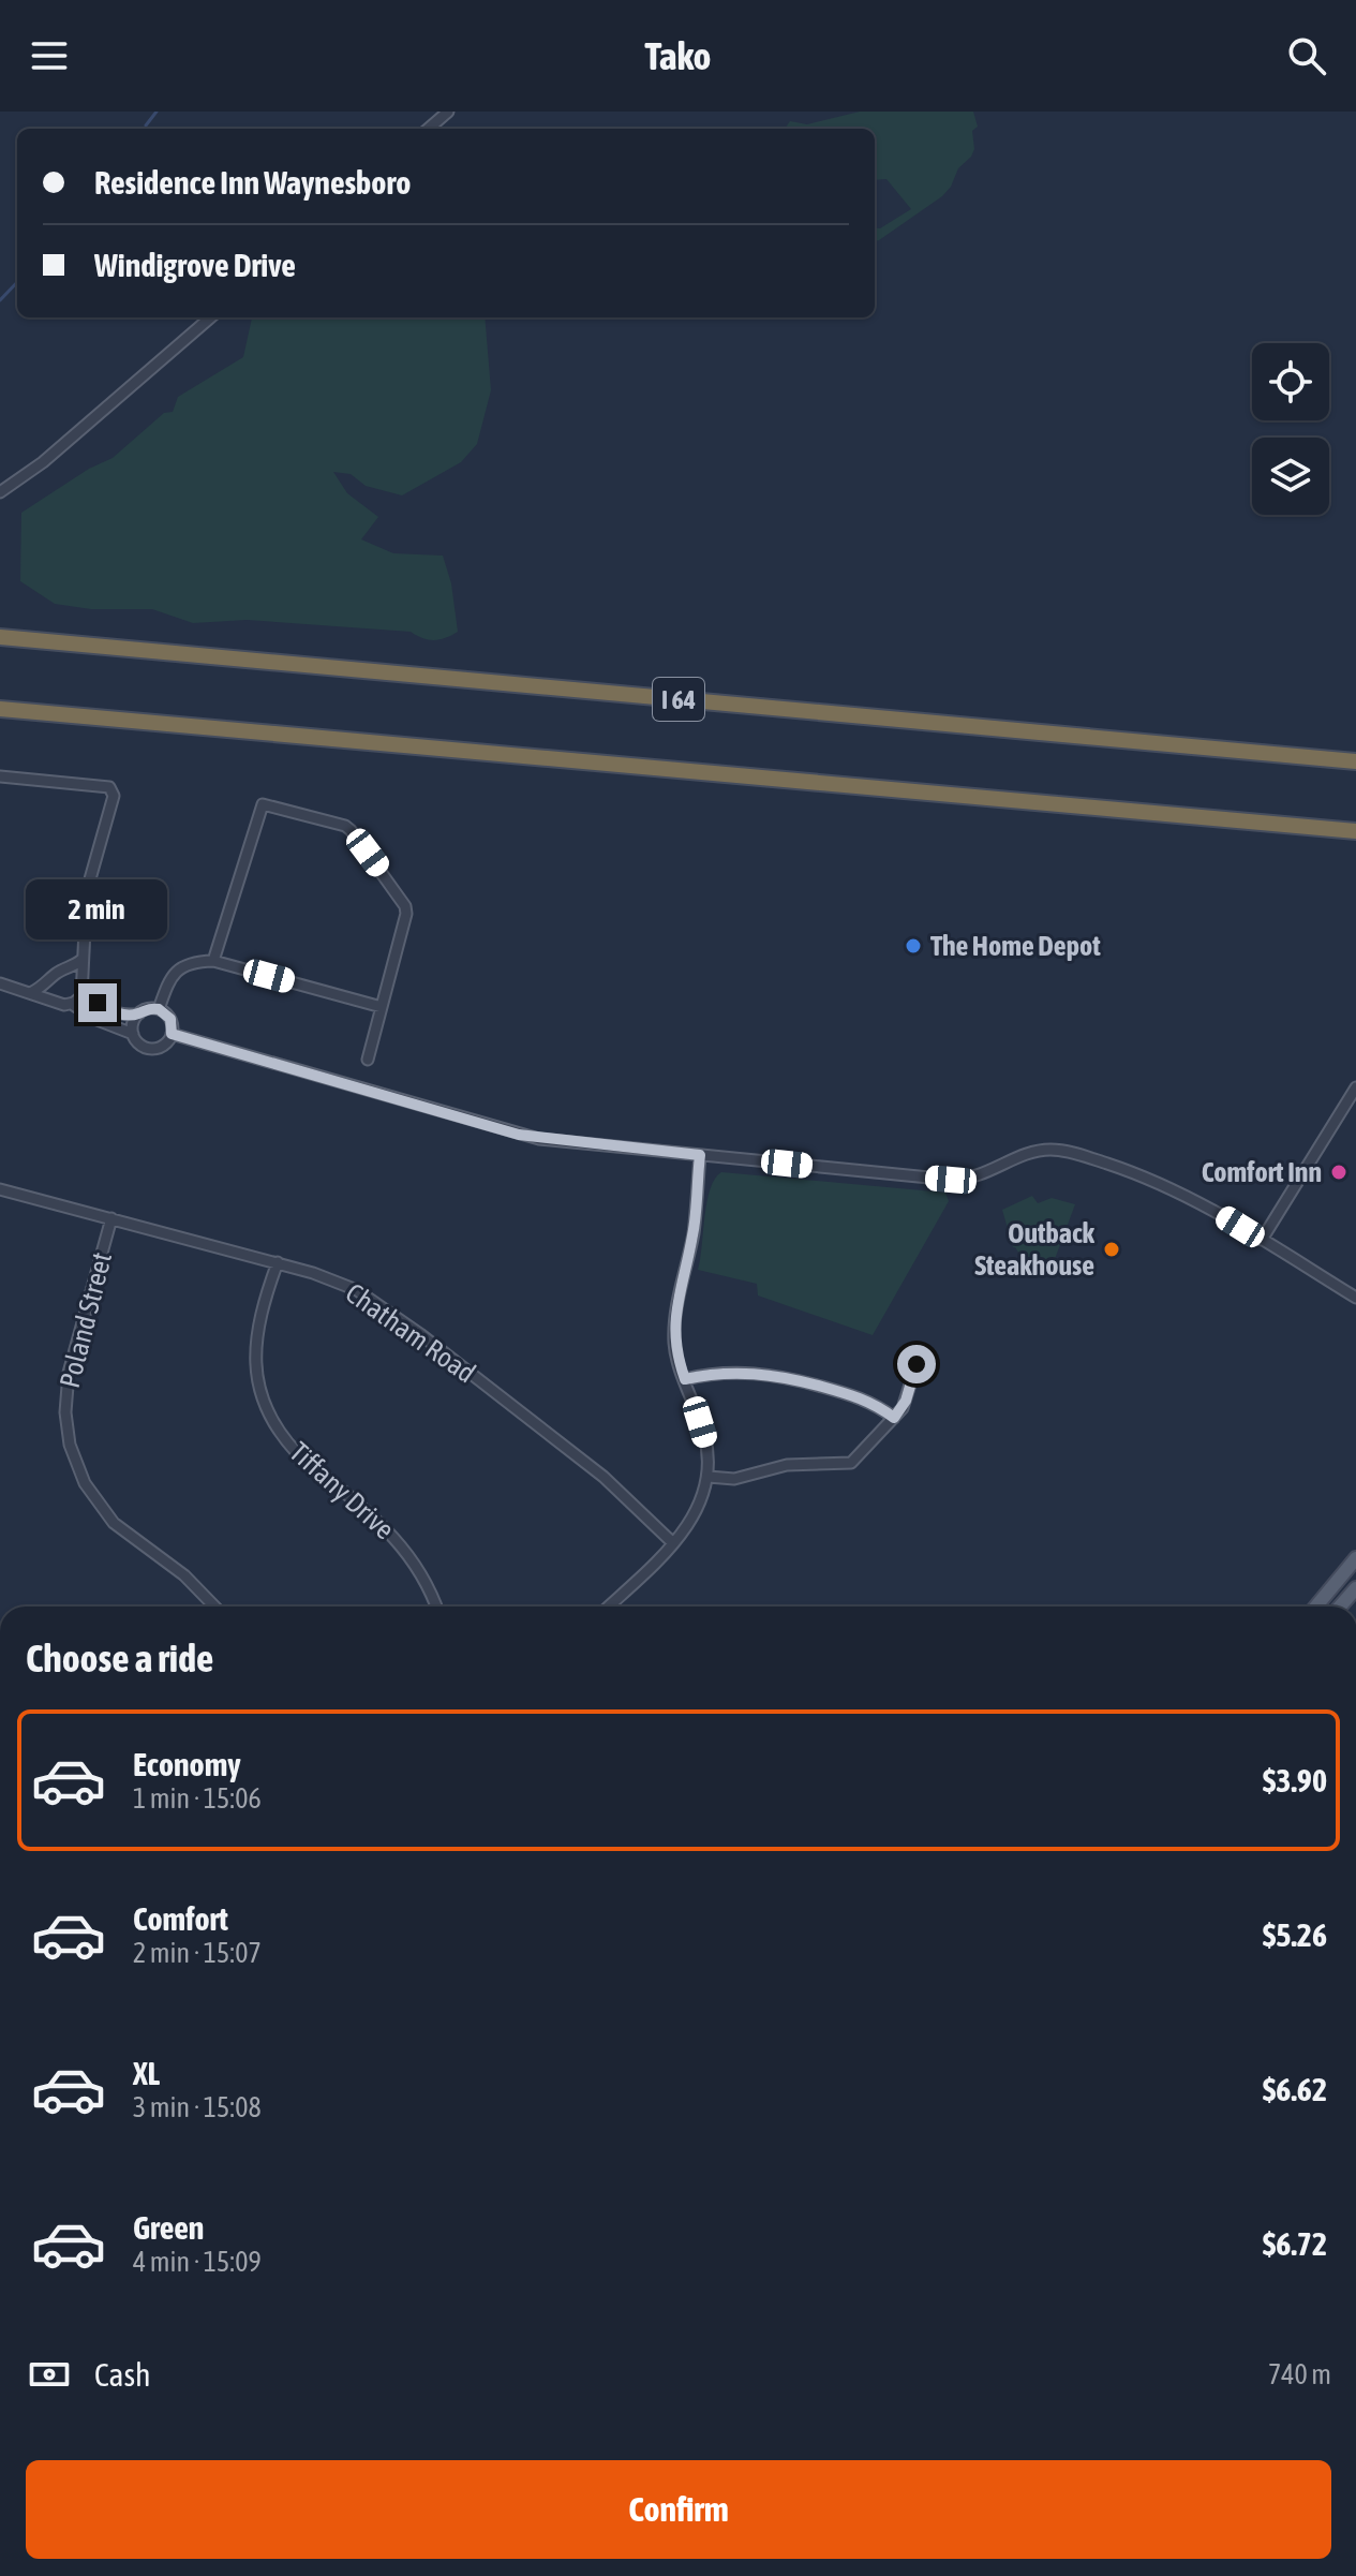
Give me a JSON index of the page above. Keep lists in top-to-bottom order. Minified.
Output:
{"streets":{"highway":["I 64"],"street":["Poland Street","Chatham Road","Tiffany Drive"]},"crossings":[["Poland Street","Chatham Road"],["Chatham Road","Tiffany Drive"]],"places":["The Home Depot","Comfort Inn","Outback Steakhouse"],"page":{"header":"Tako","banner":["Residence Inn Waynesboro","Windigrove Drive"],"bubble":"2 min","heading":"Choose a ride","list":[{"name":"Economy","note":"1 min · 15:06","value":"$3.90"},{"name":"Comfort","note":"2 min · 15:07","value":"$5.26"},{"name":"XL","note":"3 min · 15:08","value":"$6.62"},{"name":"Green","note":"4 min · 15:09","value":"$6.72"}],"pay":["Cash","740 m"],"buttons":"Confirm"}}
